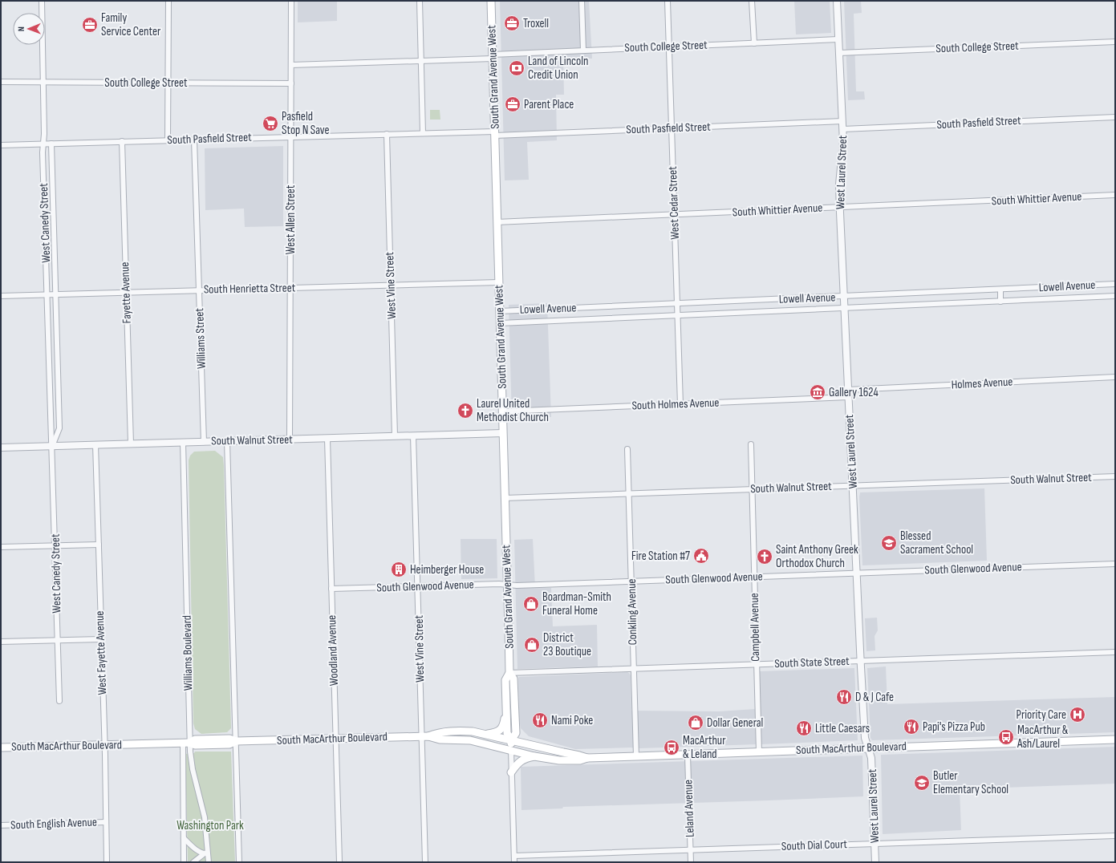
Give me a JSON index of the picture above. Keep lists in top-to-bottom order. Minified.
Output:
{"streets":{"main road":["South Grand Avenue West","South MacArthur Boulevard"],"street":["South College Street","South Pasfield Street","West Laurel Street","South Whittier Avenue","West Cedar Street","West Allen Street","West Canedy Street","West Vine Street","Lowell Avenue","South Henrietta Street","Fayette Avenue","Williams Street","Holmes Avenue","South Holmes Avenue","South Walnut Street","South Glenwood Avenue","Conkling Avenue","Campbell Avenue","Woodland Avenue","West Fayette Avenue","Williams Boulevard","South State Street","Leland Avenue","South English Avenue","South Dial Court"]},"crossings":[["South College Street","South Grand Avenue West"],["South College Street","West Laurel Street"],["South College Street","West Cedar Street"],["South College Street","West Allen Street"],["South College Street","West Canedy Street"],["South Grand Avenue West","South Pasfield Street"],["South Grand Avenue West","South Whittier Avenue"],["South Grand Avenue West","Lowell Avenue"],["South Grand Avenue West","South Henrietta Street"],["South Grand Avenue West","South Holmes Avenue"],["South Grand Avenue West","South Walnut Street"],["South Grand Avenue West","South Glenwood Avenue"],["South Grand Avenue West","South State Street"],["South Grand Avenue West","South MacArthur Boulevard"],["South Grand Avenue West","South Dial Court"],["South Pasfield Street","West Laurel Street"],["South Pasfield Street","West Cedar Street"],["South Pasfield Street","West Allen Street"],["South Pasfield Street","West Canedy Street"],["South Pasfield Street","West Vine Street"],["South Pasfield Street","Fayette Avenue"],["South Pasfield Street","Williams Street"],["West Laurel Street","South Whittier Avenue"],["West Laurel Street","Lowell Avenue"],["West Laurel Street","Holmes Avenue"],["West Laurel Street","South Holmes Avenue"],["West Laurel Street","South Walnut Street"],["West Laurel Street","South Glenwood Avenue"],["West Laurel Street","South State Street"],["West Laurel Street","South MacArthur Boulevard"],["West Laurel Street","South Dial Court"],["South Whittier Avenue","West Cedar Street"],["West Cedar Street","Lowell Avenue"],["West Cedar Street","South Holmes Avenue"],["West Allen Street","South Henrietta Street"],["West Allen Street","South Walnut Street"],["West Canedy Street","South Henrietta Street"],["West Canedy Street","South Walnut Street"],["West Vine Street","South Henrietta Street"],["West Vine Street","South Walnut Street"],["West Vine Street","South Glenwood Avenue"],["West Vine Street","South MacArthur Boulevard"],["South Henrietta Street","Fayette Avenue"],["South Henrietta Street","Williams Street"],["Fayette Avenue","South Walnut Street"],["Williams Street","South Walnut Street"],["South Walnut Street","Conkling Avenue"],["South Walnut Street","Campbell Avenue"],["South Walnut Street","Woodland Avenue"],["South Walnut Street","West Fayette Avenue"],["South Walnut Street","Williams Boulevard"],["South Glenwood Avenue","Conkling Avenue"],["South Glenwood Avenue","Campbell Avenue"],["South Glenwood Avenue","Woodland Avenue"],["Conkling Avenue","South State Street"],["Conkling Avenue","South MacArthur Boulevard"],["Campbell Avenue","South State Street"],["Campbell Avenue","South MacArthur Boulevard"],["Woodland Avenue","South MacArthur Boulevard"],["West Fayette Avenue","South MacArthur Boulevard"],["West Fayette Avenue","South English Avenue"],["Williams Boulevard","South MacArthur Boulevard"],["South MacArthur Boulevard","Leland Avenue"],["Leland Avenue","South Dial Court"]],"parks":["Washington Park"],"places":{"office":["Troxell","Family Service Center","Parent Place"],"bank":["Land of Lincoln Credit Union"],"supermarket":["Pasfield Stop N Save"],"museum":["Gallery 1624"],"church":["Laurel United Methodist Church","Saint Anthony Greek Orthodox Church"],"school or university":["Blessed Sacrament School","Butler Elementary School"],"public building":["Fire Station #7"],"building":["Heimberger House"],"shop":["Boardman-Smith Funeral Home","District 23 Boutique","Dollar General"],"restaurant":["D & J Cafe","Nami Poke","Papi's Pizza Pub","Little Caesars"],"hospital":["Priority Care"],"bus stop":["MacArthur & Ash/Laurel","MacArthur & Leland"]},"north":"left"}
